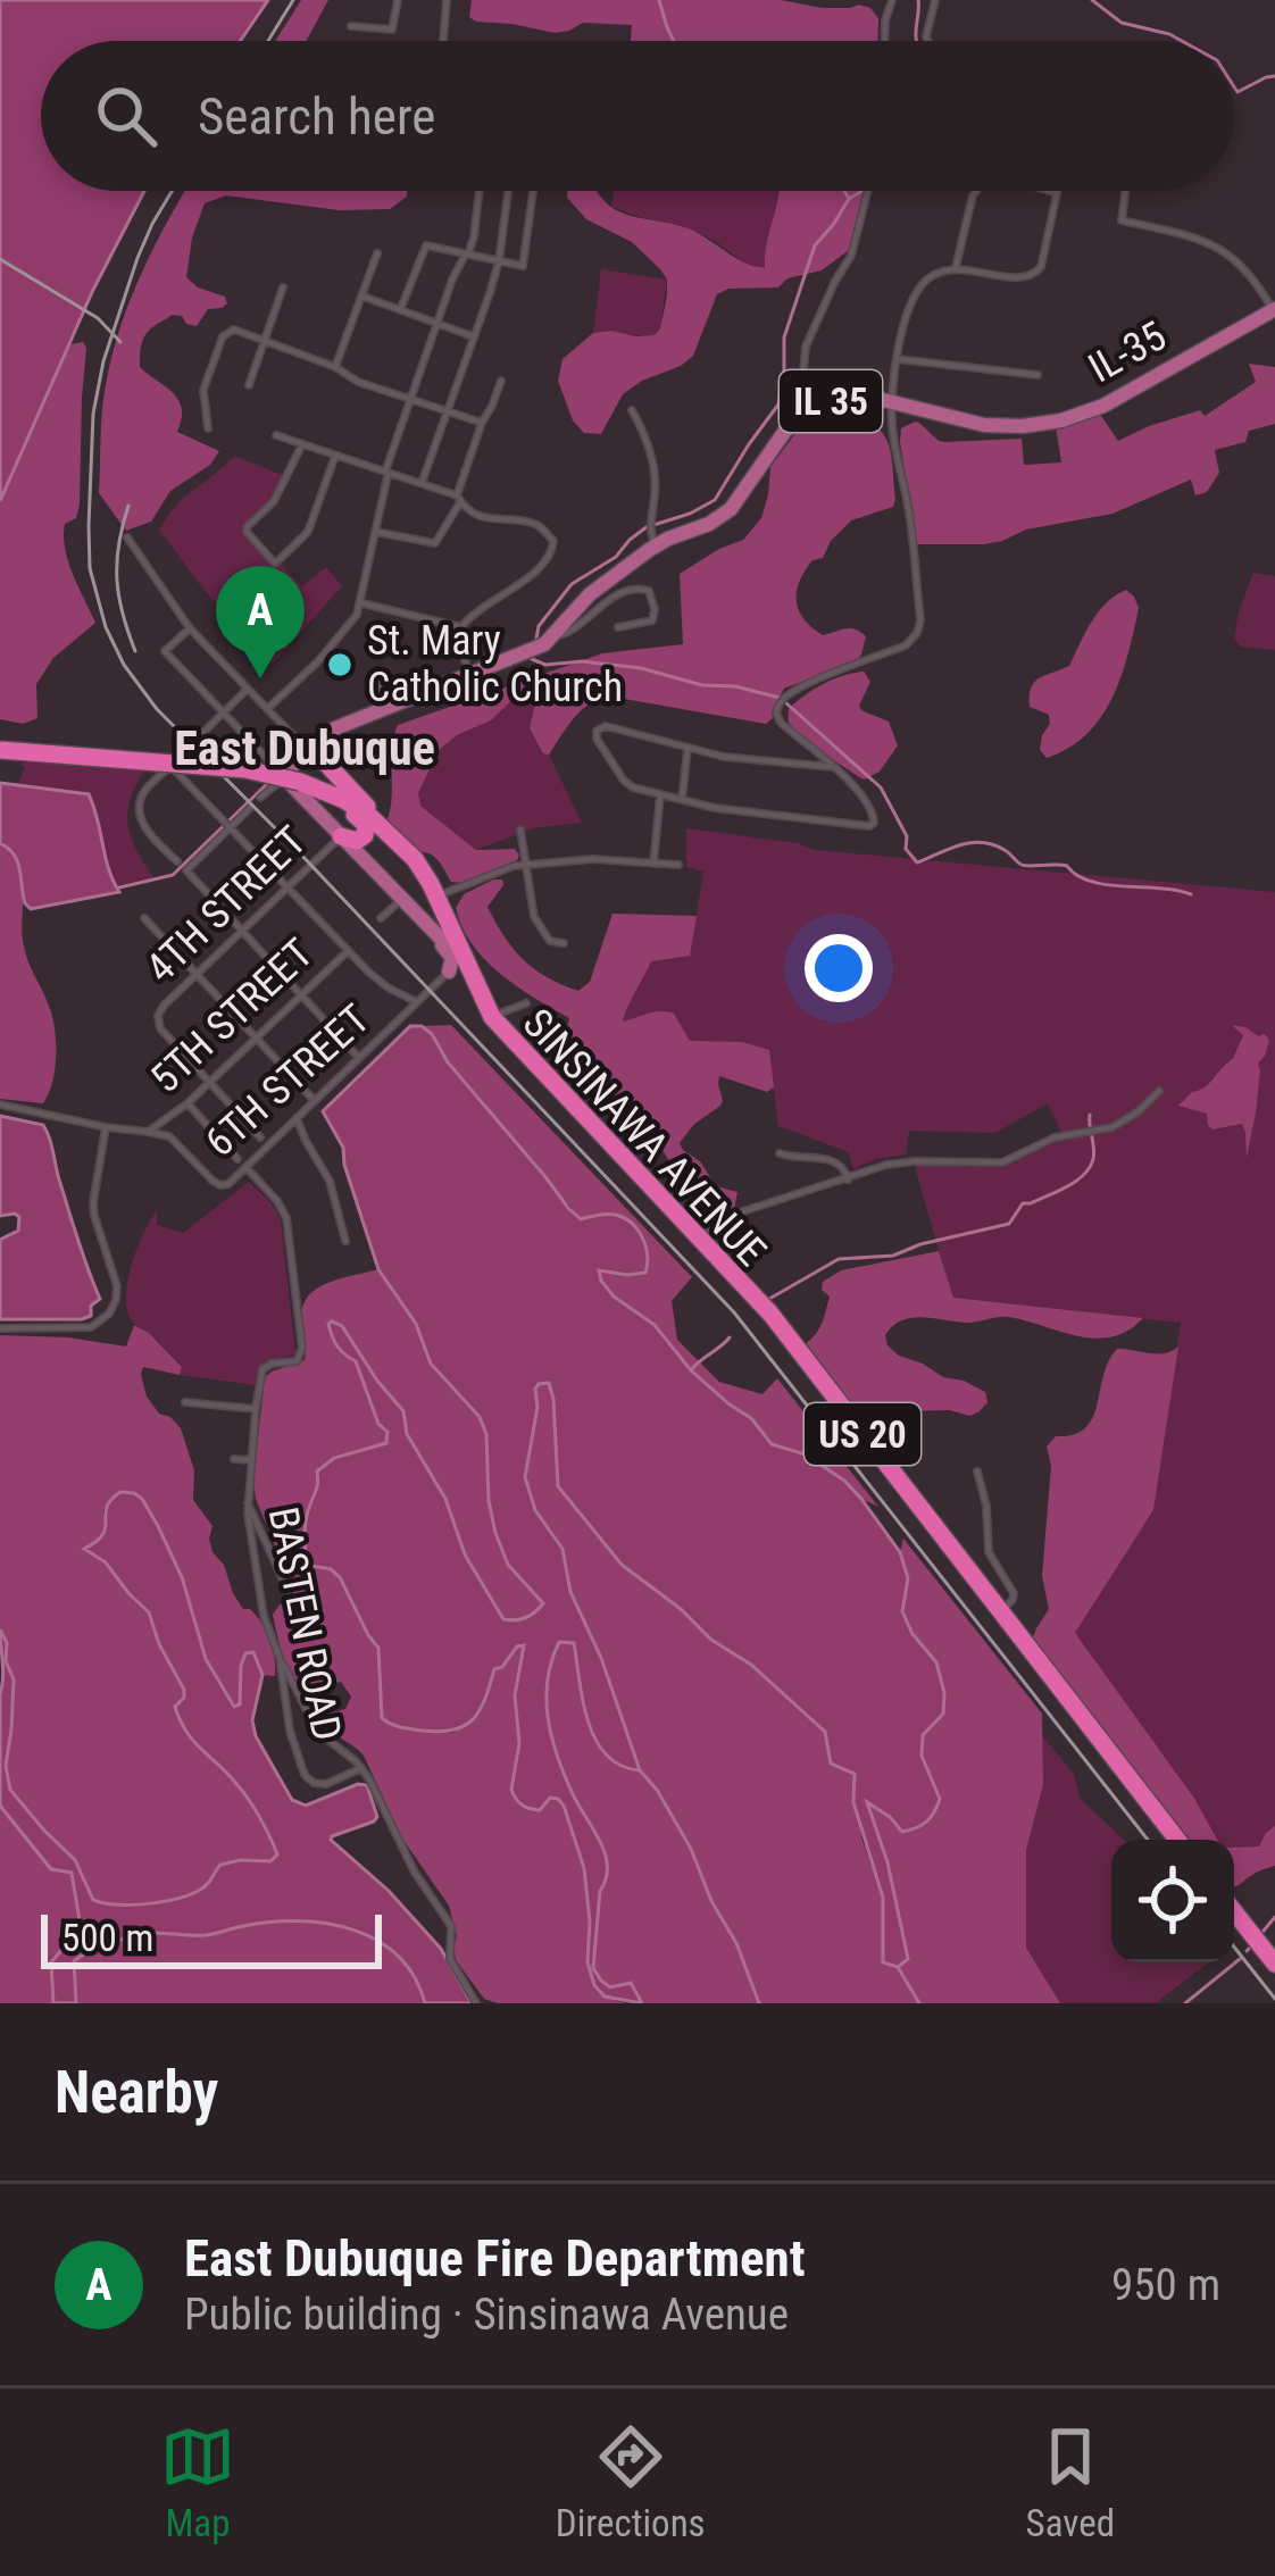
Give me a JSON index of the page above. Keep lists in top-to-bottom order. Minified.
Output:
{"streets":{"highway":["SINSINAWA AVENUE","US 20"],"main road":["IL-35","IL 35"],"street":["4TH STREET","5TH STREET","6TH STREET","BASTEN ROAD"]},"crossings":[["IL-35","IL 35"],["IL 35","SINSINAWA AVENUE"],["IL 35","US 20"],["4TH STREET","5TH STREET"],["5TH STREET","6TH STREET"],["6TH STREET","SINSINAWA AVENUE"],["SINSINAWA AVENUE","US 20"]],"districts":["East Dubuque"],"places":["St. Mary Catholic Church"],"scale_bar":"500 m","page":{"search":"Search here","pins":"A","scale":"500 m","heading":"Nearby","list":[{"mark":"A","name":"East Dubuque Fire Department","note":"Public building · Sinsinawa Avenue","value":"950 m"}],"nav":["Map","Directions","Saved"]}}
